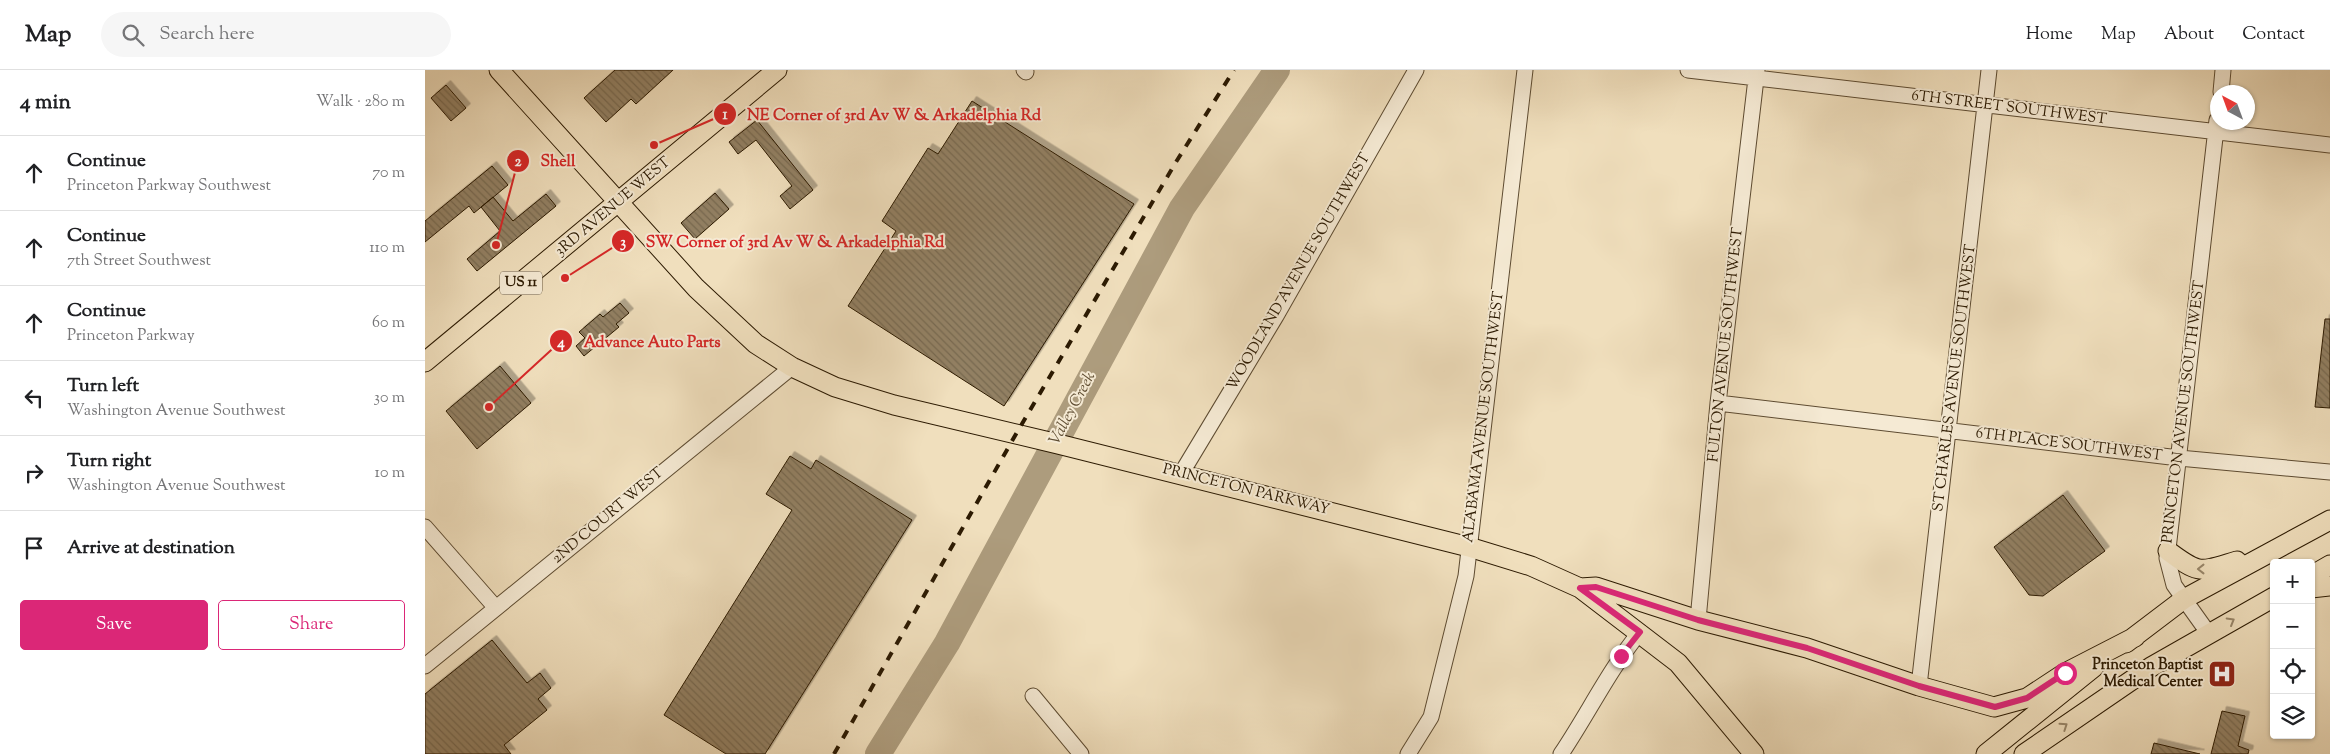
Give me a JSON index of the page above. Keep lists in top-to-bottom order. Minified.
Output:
{"streets":{"main road":["3RD AVENUE WEST","US 11","PRINCETON PARKWAY"],"street":["6TH STREET SOUTHWEST","WOODLAND AVENUE SOUTHWEST","FULTON AVENUE SOUTHWEST","ST CHARLES AVENUE SOUTHWEST","PRINCETON AVENUE SOUTHWEST","ALABAMA AVENUE SOUTHWEST","6TH PLACE SOUTHWEST","2ND COURT WEST"]},"crossings":[["6TH STREET SOUTHWEST","FULTON AVENUE SOUTHWEST"],["6TH STREET SOUTHWEST","ST CHARLES AVENUE SOUTHWEST"],["3RD AVENUE WEST","PRINCETON PARKWAY"],["WOODLAND AVENUE SOUTHWEST","PRINCETON PARKWAY"],["FULTON AVENUE SOUTHWEST","6TH PLACE SOUTHWEST"],["FULTON AVENUE SOUTHWEST","PRINCETON PARKWAY"],["ST CHARLES AVENUE SOUTHWEST","6TH PLACE SOUTHWEST"],["ST CHARLES AVENUE SOUTHWEST","PRINCETON PARKWAY"],["PRINCETON AVENUE SOUTHWEST","6TH PLACE SOUTHWEST"],["ALABAMA AVENUE SOUTHWEST","PRINCETON PARKWAY"],["PRINCETON PARKWAY","2ND COURT WEST"]],"water":["Valley Creek"],"places":{"other":["NE Corner of 3rd Av W & Arkadelphia Rd","Shell","SW Corner of 3rd Av W & Arkadelphia Rd","Advance Auto Parts"],"hospital":["Princeton Baptist Medical Center"]},"north":"top left","page":{"header":"Map","search":"Search here","nav":["Home","Map","About","Contact"],"heading":["4 min","Walk · 280 m"],"list":[["Continue","Princeton Parkway Southwest","70 m"],["Continue","7th Street Southwest","110 m"],["Continue","Princeton Parkway","60 m"],["Turn left","Washington Avenue Southwest","30 m"],["Turn right","Washington Avenue Southwest","10 m"],"Arrive at destination"],"map_buttons":["+","−"],"buttons":["Save","Share"]}}
